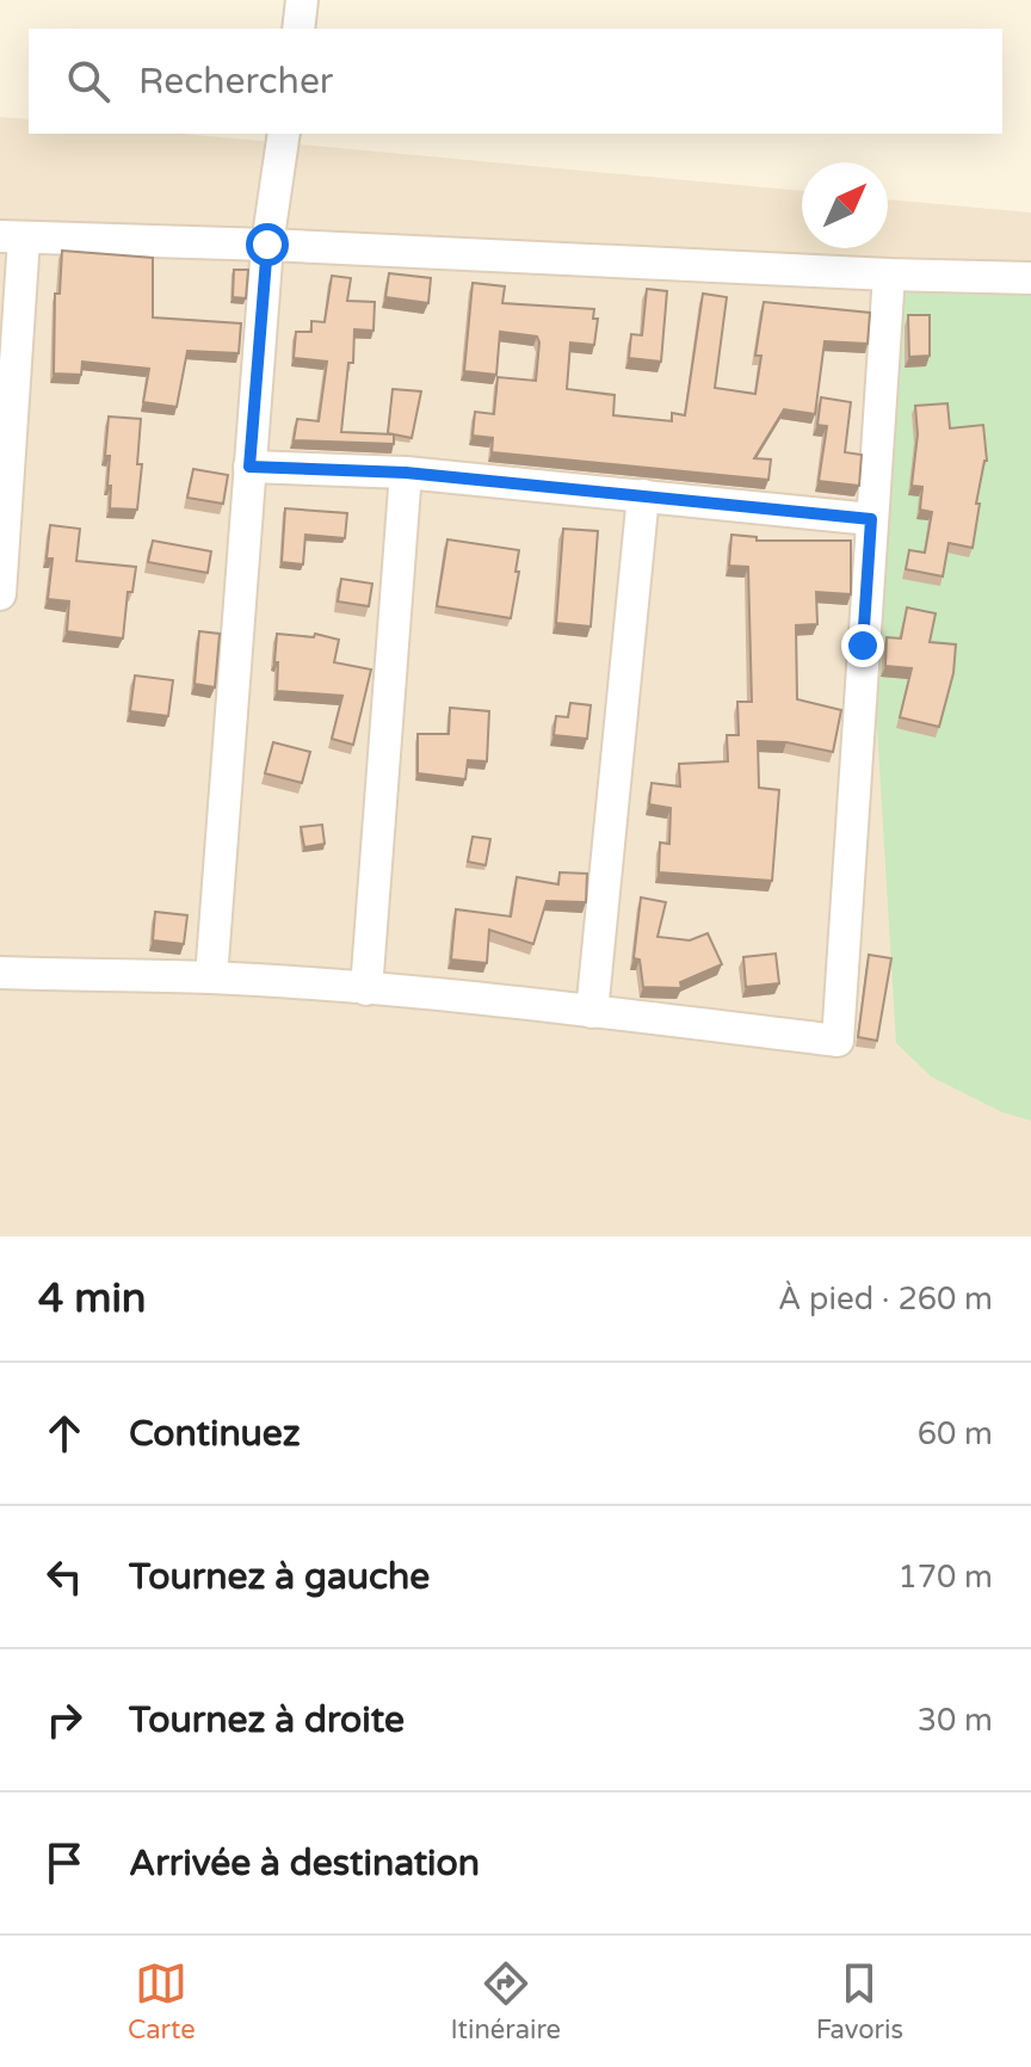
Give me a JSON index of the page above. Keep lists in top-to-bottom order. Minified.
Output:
{"north":"top right","page":{"search":"Rechercher","heading":["4 min","À pied · 260 m"],"list":[["Continuez","60 m"],["Tournez à gauche","170 m"],["Tournez à droite","30 m"],"Arrivée à destination"],"nav":["Carte","Itinéraire","Favoris"]}}
